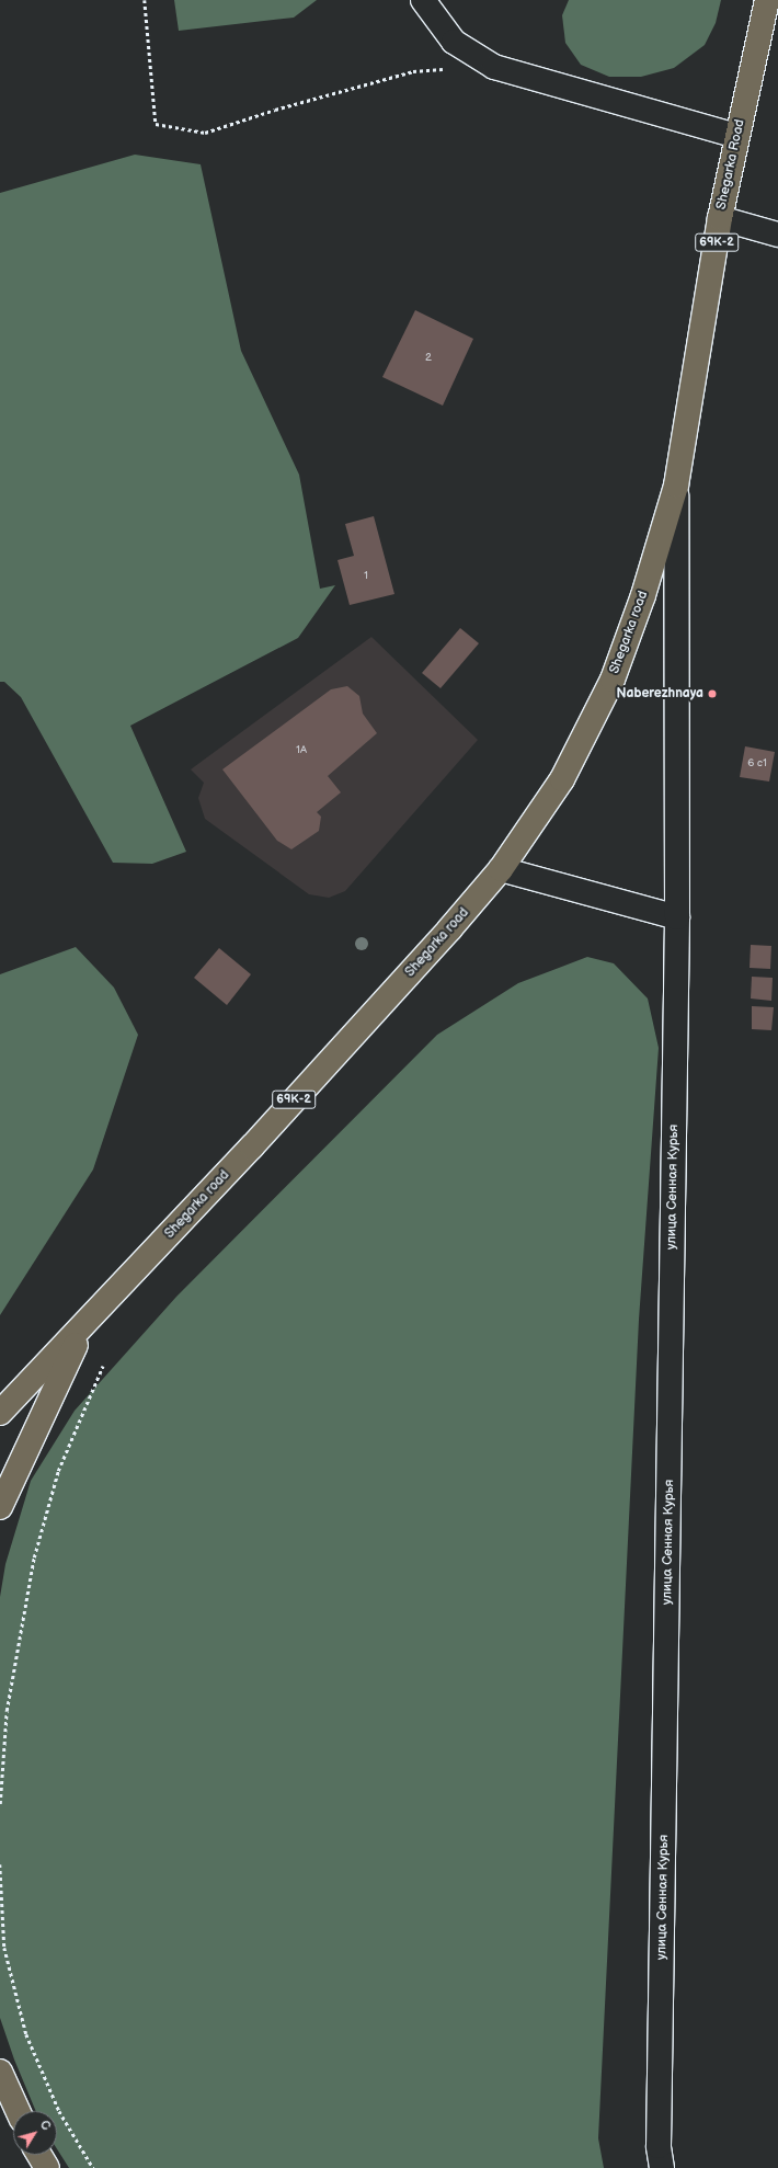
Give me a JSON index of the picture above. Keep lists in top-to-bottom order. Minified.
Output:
{"streets":{"main road":["Shegarka Road","69К-2","Shegarka road"],"street":["улица Сенная Курья"]},"crossings":[["Shegarka Road","Shegarka road"],["Shegarka Road","улица Сенная Курья"],["Shegarka road","улица Сенная Курья"]],"places":["Naberezhnaya"],"house_numbers":["2","1","1А","6 с1"],"north":"top right"}
